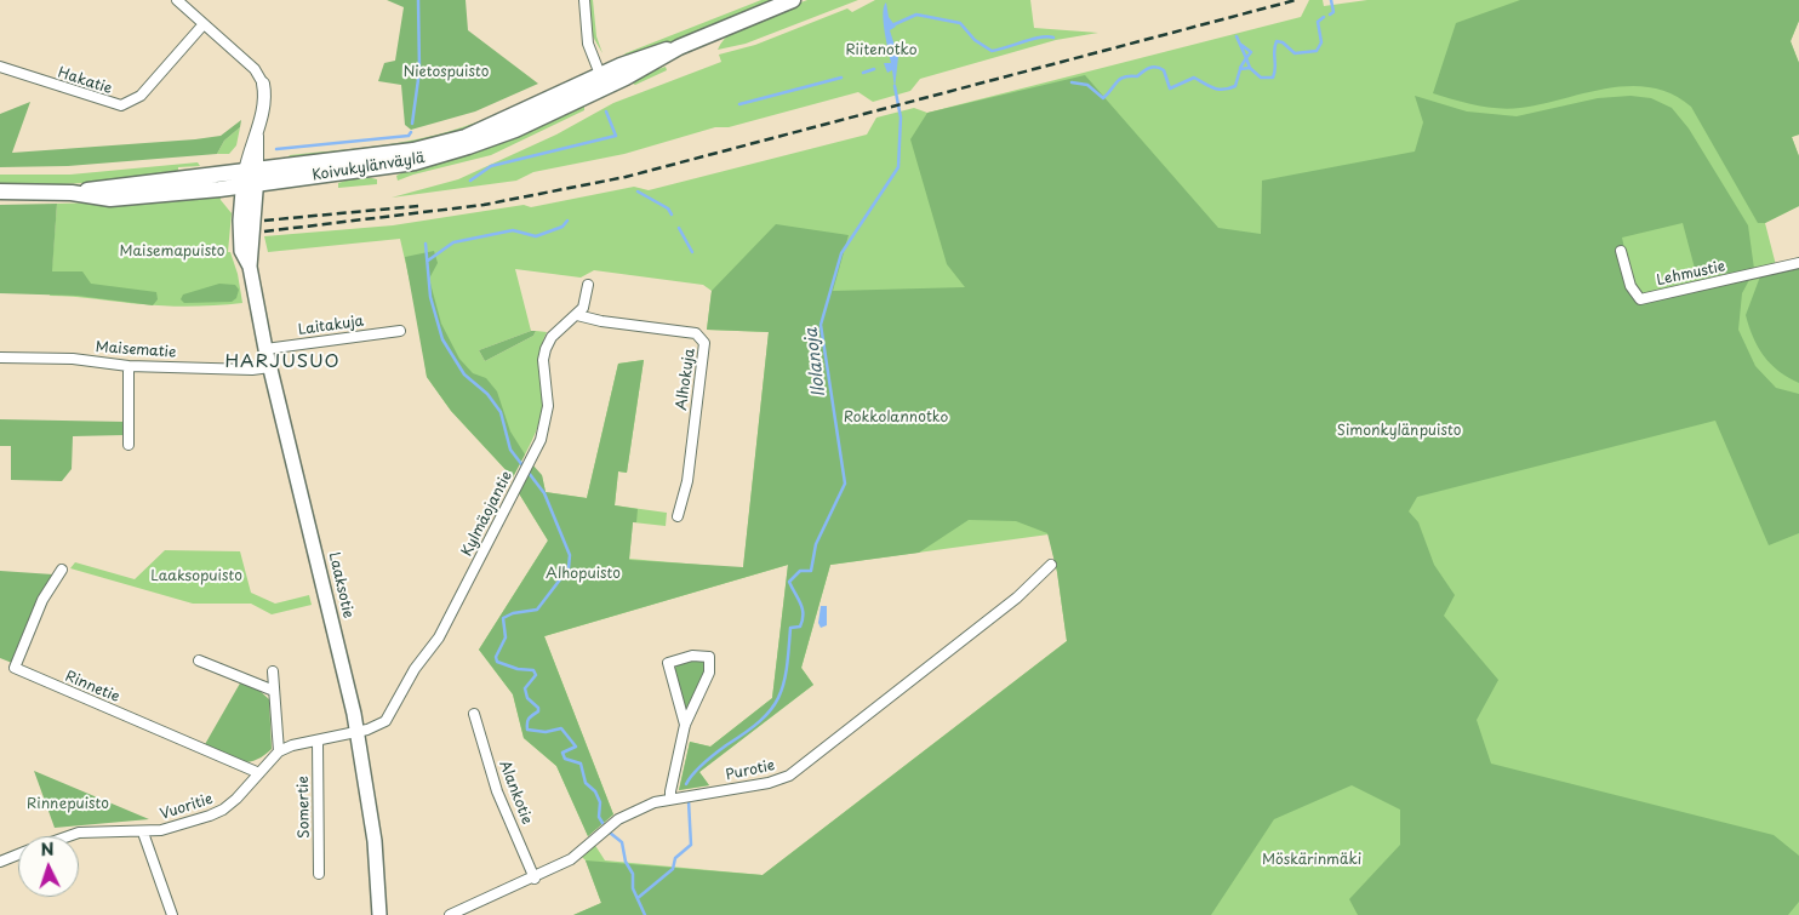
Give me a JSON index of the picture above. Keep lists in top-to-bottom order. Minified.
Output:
{"streets":{"main road":["Koivukylänväylä","Laaksotie"],"street":["Hakatie","Lehmustie","Laitakuja","Maisematie","Alhokuja","Kylmäojantie","Rinnetie","Purotie","Alankotie","Vuoritie","Somertie"]},"crossings":[["Koivukylänväylä","Laaksotie"],["Laitakuja","Laaksotie"],["Maisematie","Laaksotie"],["Alhokuja","Kylmäojantie"],["Kylmäojantie","Laaksotie"],["Rinnetie","Vuoritie"],["Purotie","Alankotie"]],"districts":["HARJUSUO"],"water":["Ilolanoja"],"parks":["Riitenotko","Nietospuisto","Maisemapuisto","Rokkolannotko","Simonkylänpuisto","Alhopuisto","Laaksopuisto","Rinnepuisto","Möskärinmäki"],"north":"top"}
